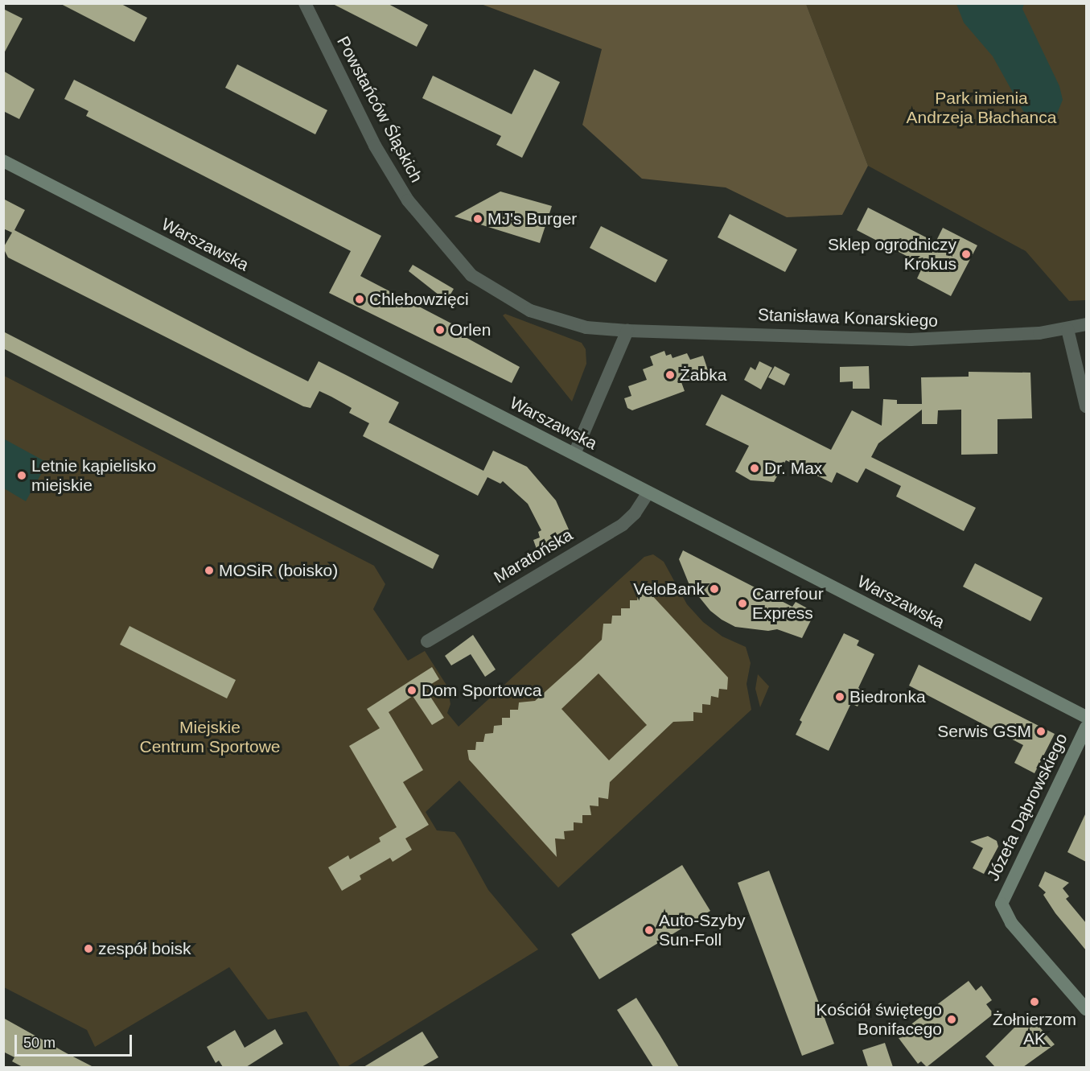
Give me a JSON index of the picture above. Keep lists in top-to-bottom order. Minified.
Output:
{"streets":{"main road":["Warszawska","Józefa Dąbrowskiego"],"street":["Powstańców Śląskich","Stanisława Konarskiego","Maratońska"]},"crossings":[["Powstańców Śląskich","Stanisława Konarskiego"],["Warszawska","Maratońska"]],"parks":["Park imienia Andrzeja Błachanca","Miejskie Centrum Sportowe"],"places":["MJ's Burger","Sklep ogrodniczy Krokus","Chlebowzięci","Orlen","Żabka","Dr. Max","Letnie kąpielisko miejskie","MOSiR (boisko)","VeloBank","Carrefour Express","Dom Sportowca","Biedronka","Serwis GSM","Auto-Szyby Sun-Foll","zespół boisk","Żołnierzom AK","Kościół świętego Bonifacego"],"scale_bar":"50 m"}
